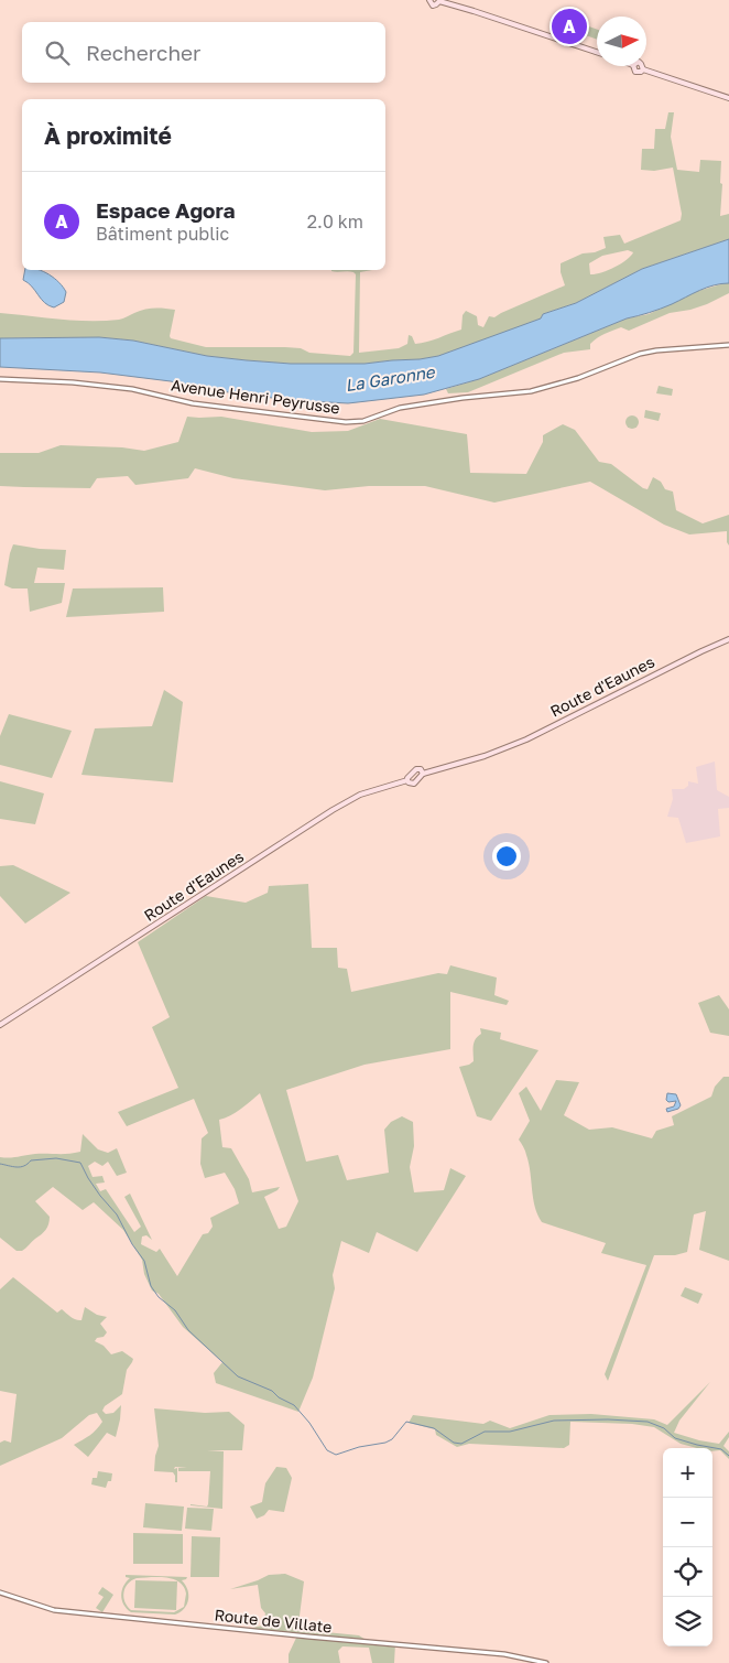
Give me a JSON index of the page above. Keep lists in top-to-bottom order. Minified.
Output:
{"streets":{"main road":["Route d'Eaunes"],"street":["Avenue Henri Peyrusse","Route de Villate"]},"water":["La Garonne"],"north":"right","page":{"pins":"A","search":"Rechercher","heading":"À proximité","list":[{"mark":"A","name":"Espace Agora","note":"Bâtiment public","value":"2.0 km"}],"map_buttons":["+","−"]}}
